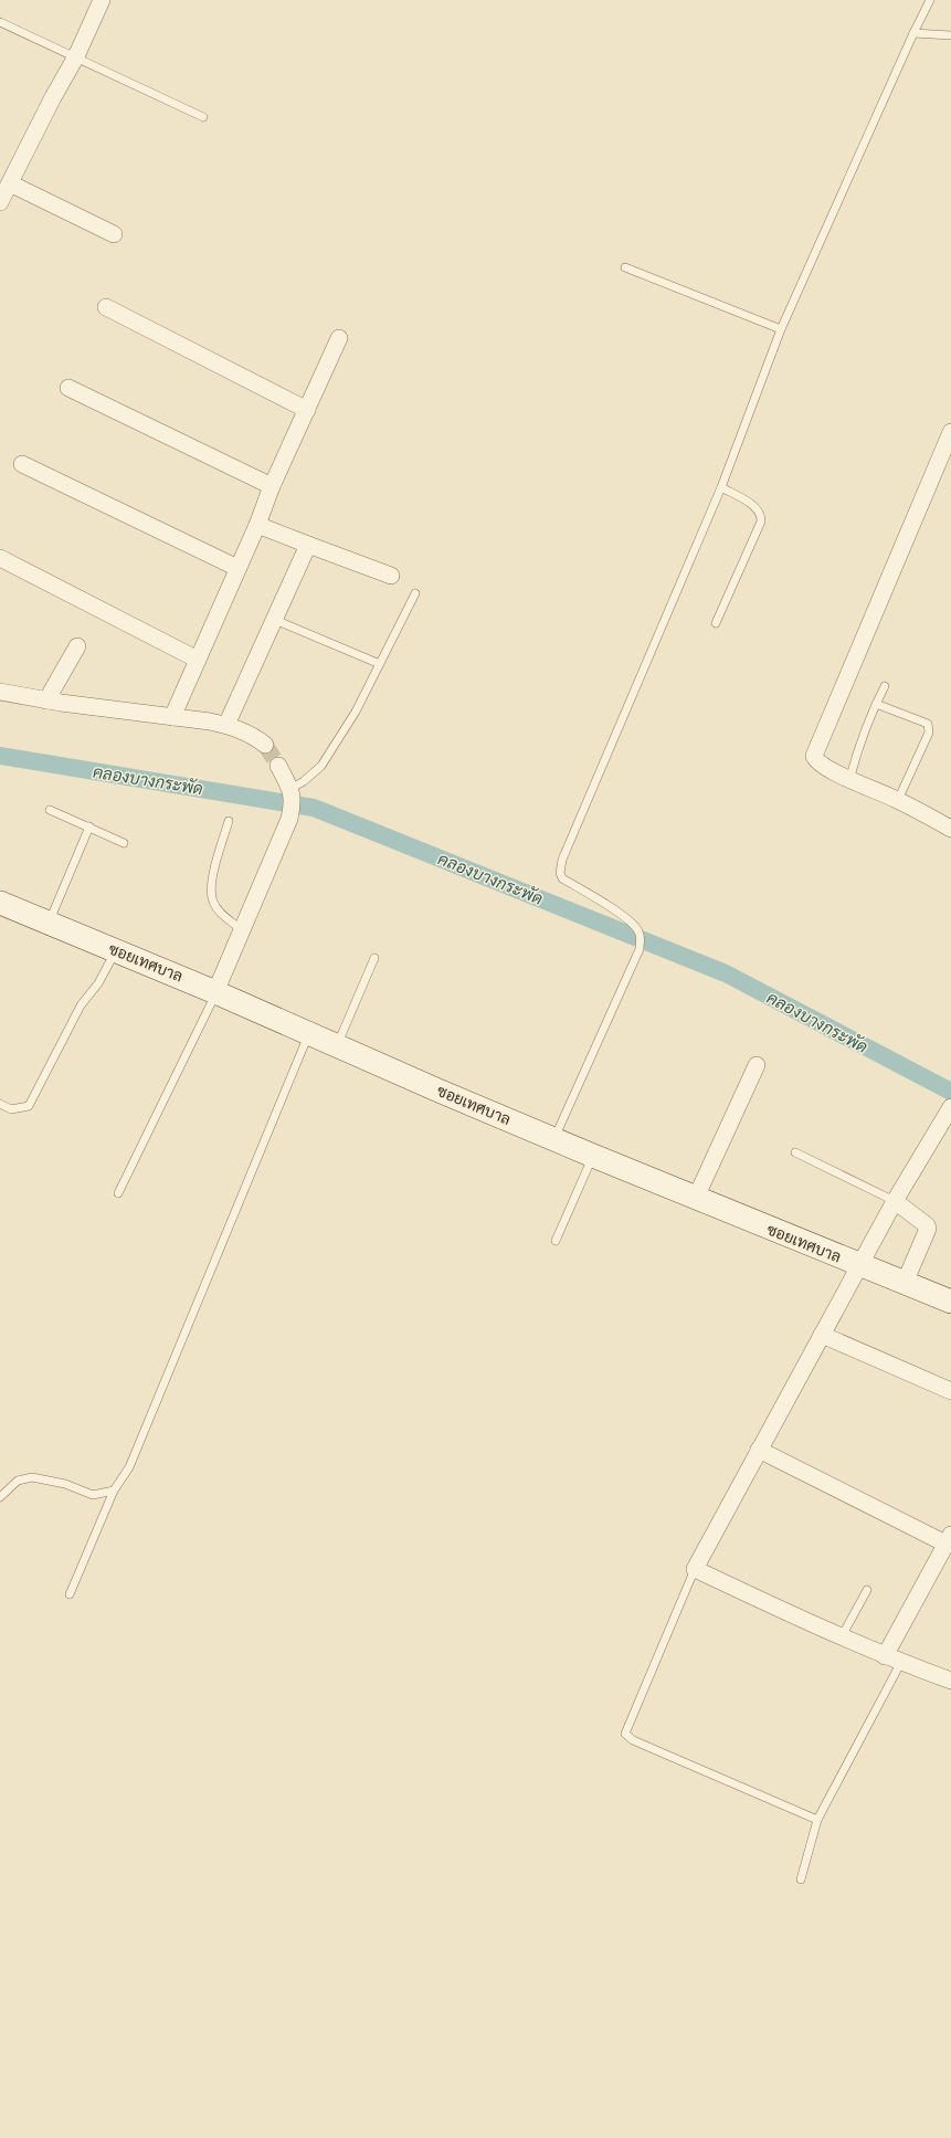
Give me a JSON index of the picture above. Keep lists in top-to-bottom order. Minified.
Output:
{"streets":{"street":["ซอยเทศบาล"]},"water":["คลองบางกระพัด"]}
